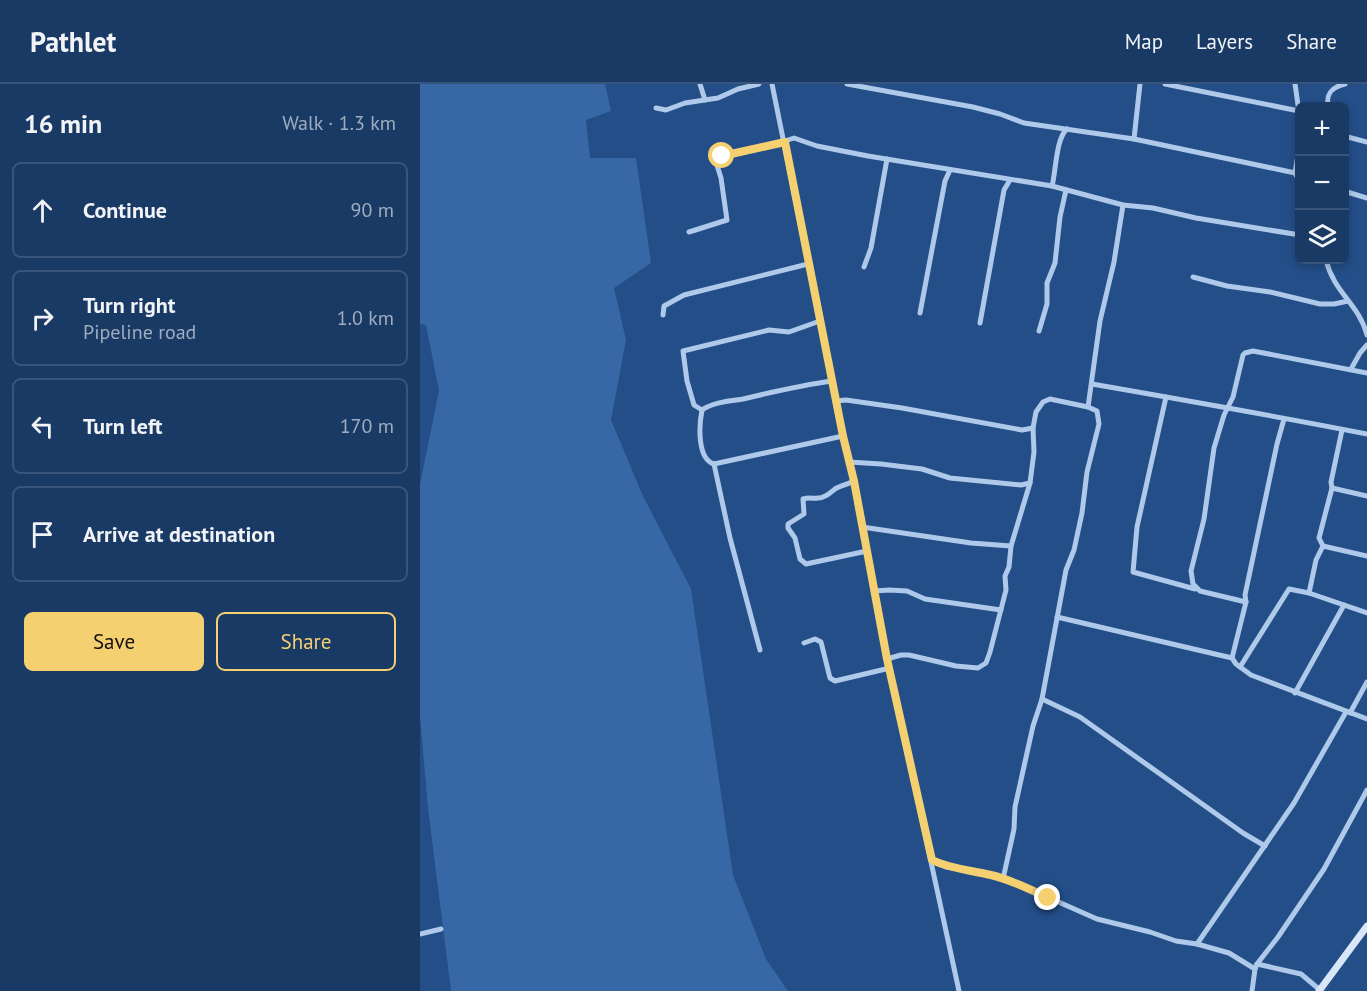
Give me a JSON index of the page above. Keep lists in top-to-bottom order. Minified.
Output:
{"page":{"header":"Pathlet","nav":["Map","Layers","Share"],"heading":["16 min","Walk · 1.3 km"],"map_buttons":["+","−"],"list":[["Continue","90 m"],["Turn right","Pipeline road","1.0 km"],["Turn left","170 m"],"Arrive at destination"],"buttons":["Save","Share"]}}
